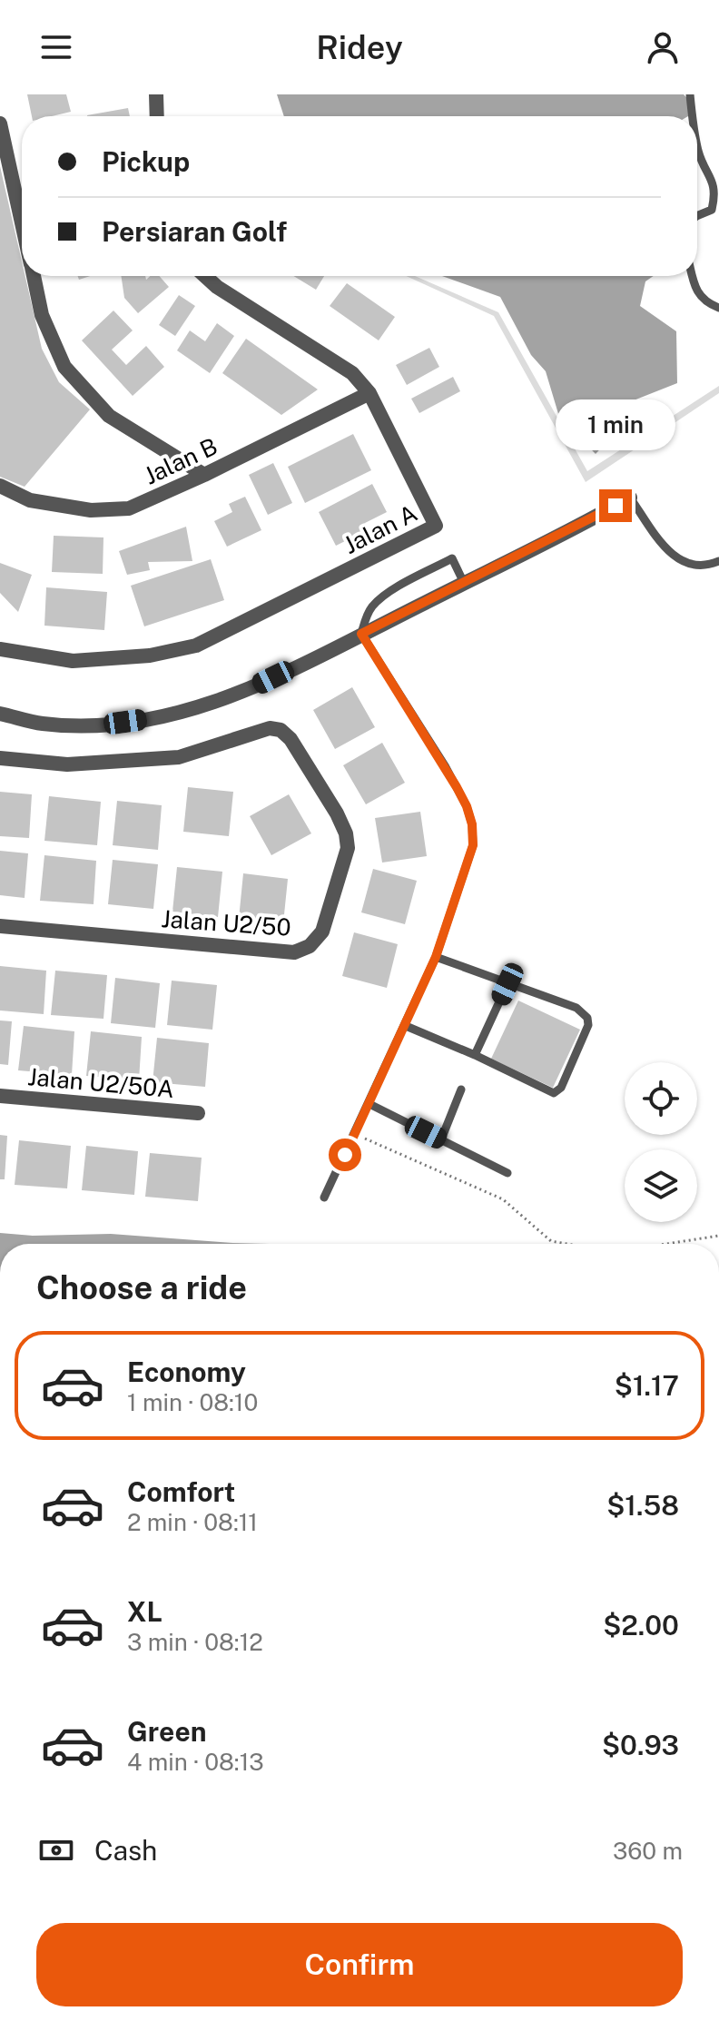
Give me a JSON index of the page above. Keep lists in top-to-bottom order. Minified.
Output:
{"streets":{"street":["Jalan B","Jalan A","Jalan U2/50","Jalan U2/50A"]},"crossings":[["Jalan B","Jalan A"]],"page":{"header":"Ridey","banner":["Pickup","Persiaran Golf"],"bubble":"1 min","heading":"Choose a ride","list":[{"name":"Economy","note":"1 min · 08:10","value":"$1.17"},{"name":"Comfort","note":"2 min · 08:11","value":"$1.58"},{"name":"XL","note":"3 min · 08:12","value":"$2.00"},{"name":"Green","note":"4 min · 08:13","value":"$0.93"}],"pay":["Cash","360 m"],"buttons":"Confirm"}}
